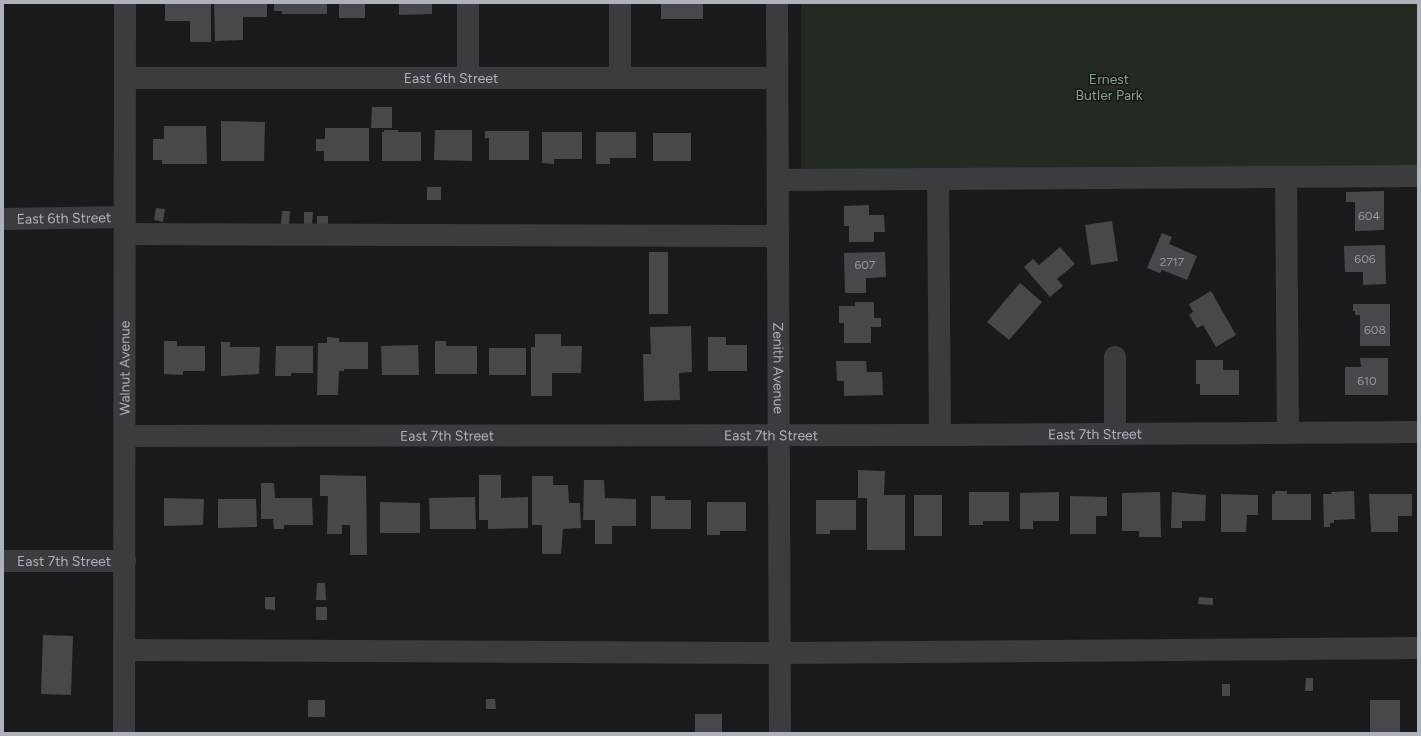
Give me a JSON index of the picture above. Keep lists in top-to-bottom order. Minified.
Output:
{"streets":{"street":["East 6th Street","Walnut Avenue","Zenith Avenue","East 7th Street"]},"crossings":[["East 6th Street","Walnut Avenue"],["East 6th Street","Zenith Avenue"],["Walnut Avenue","East 7th Street"],["Zenith Avenue","East 7th Street"]],"parks":["Ernest Butler Park"],"house_numbers":["604","606","2717","607","608","610"]}
